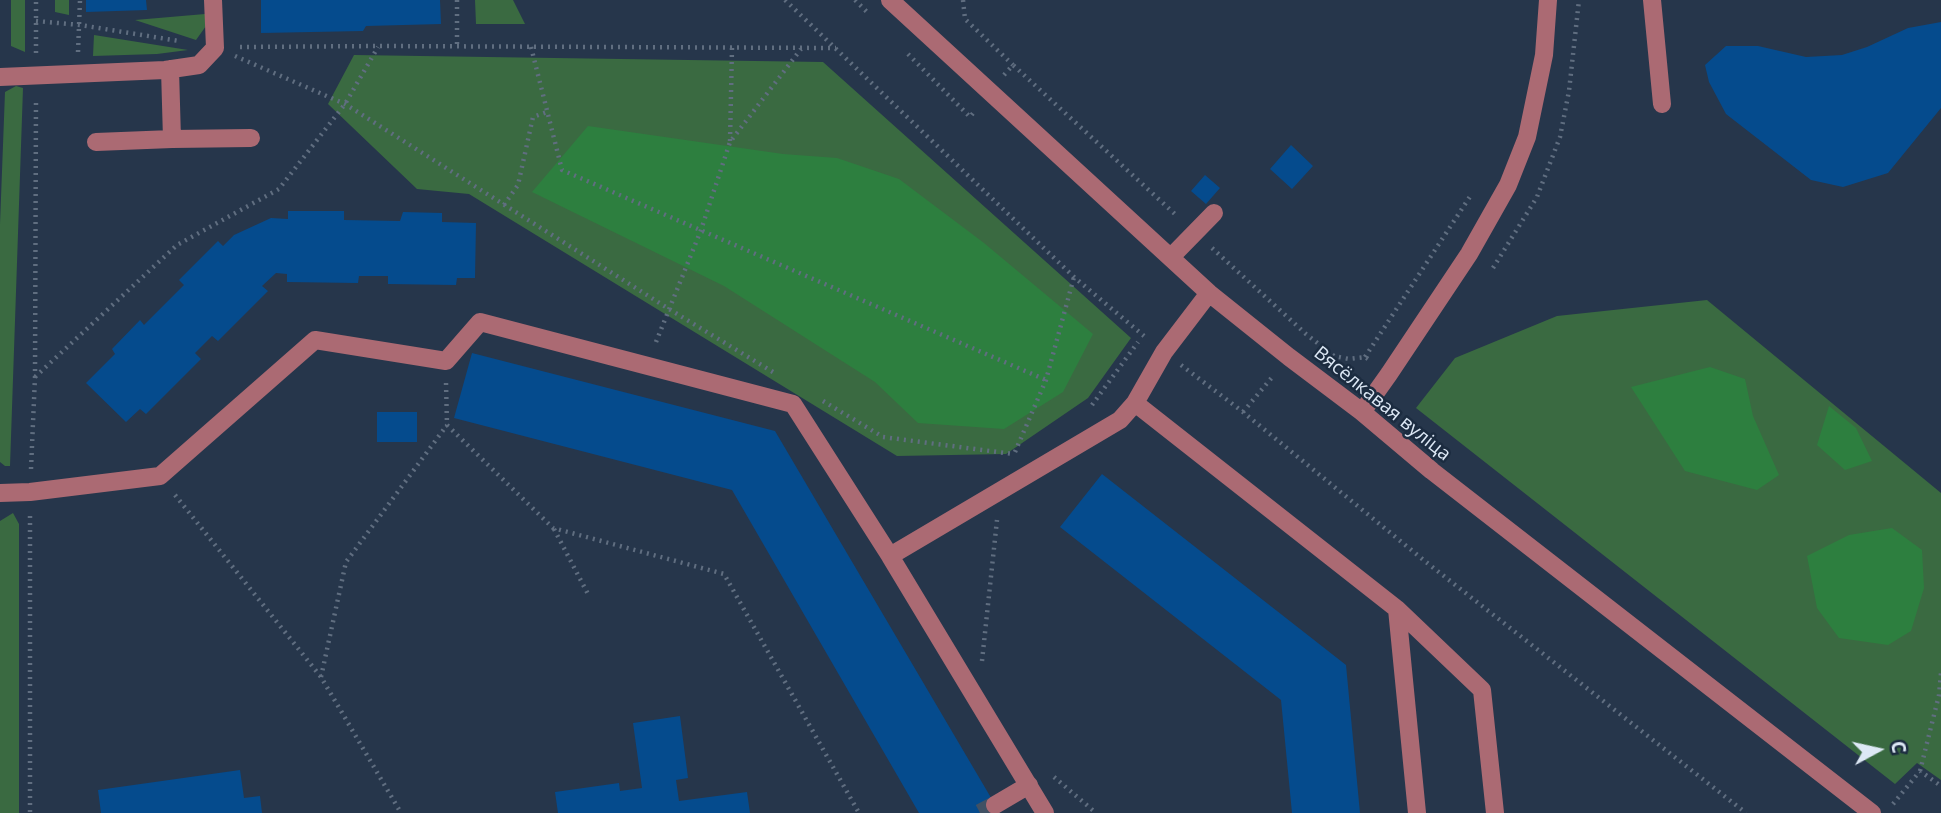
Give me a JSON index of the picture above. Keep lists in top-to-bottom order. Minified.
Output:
{"streets":{"street":["Вясёлкавая вуліца"]},"north":"right"}
